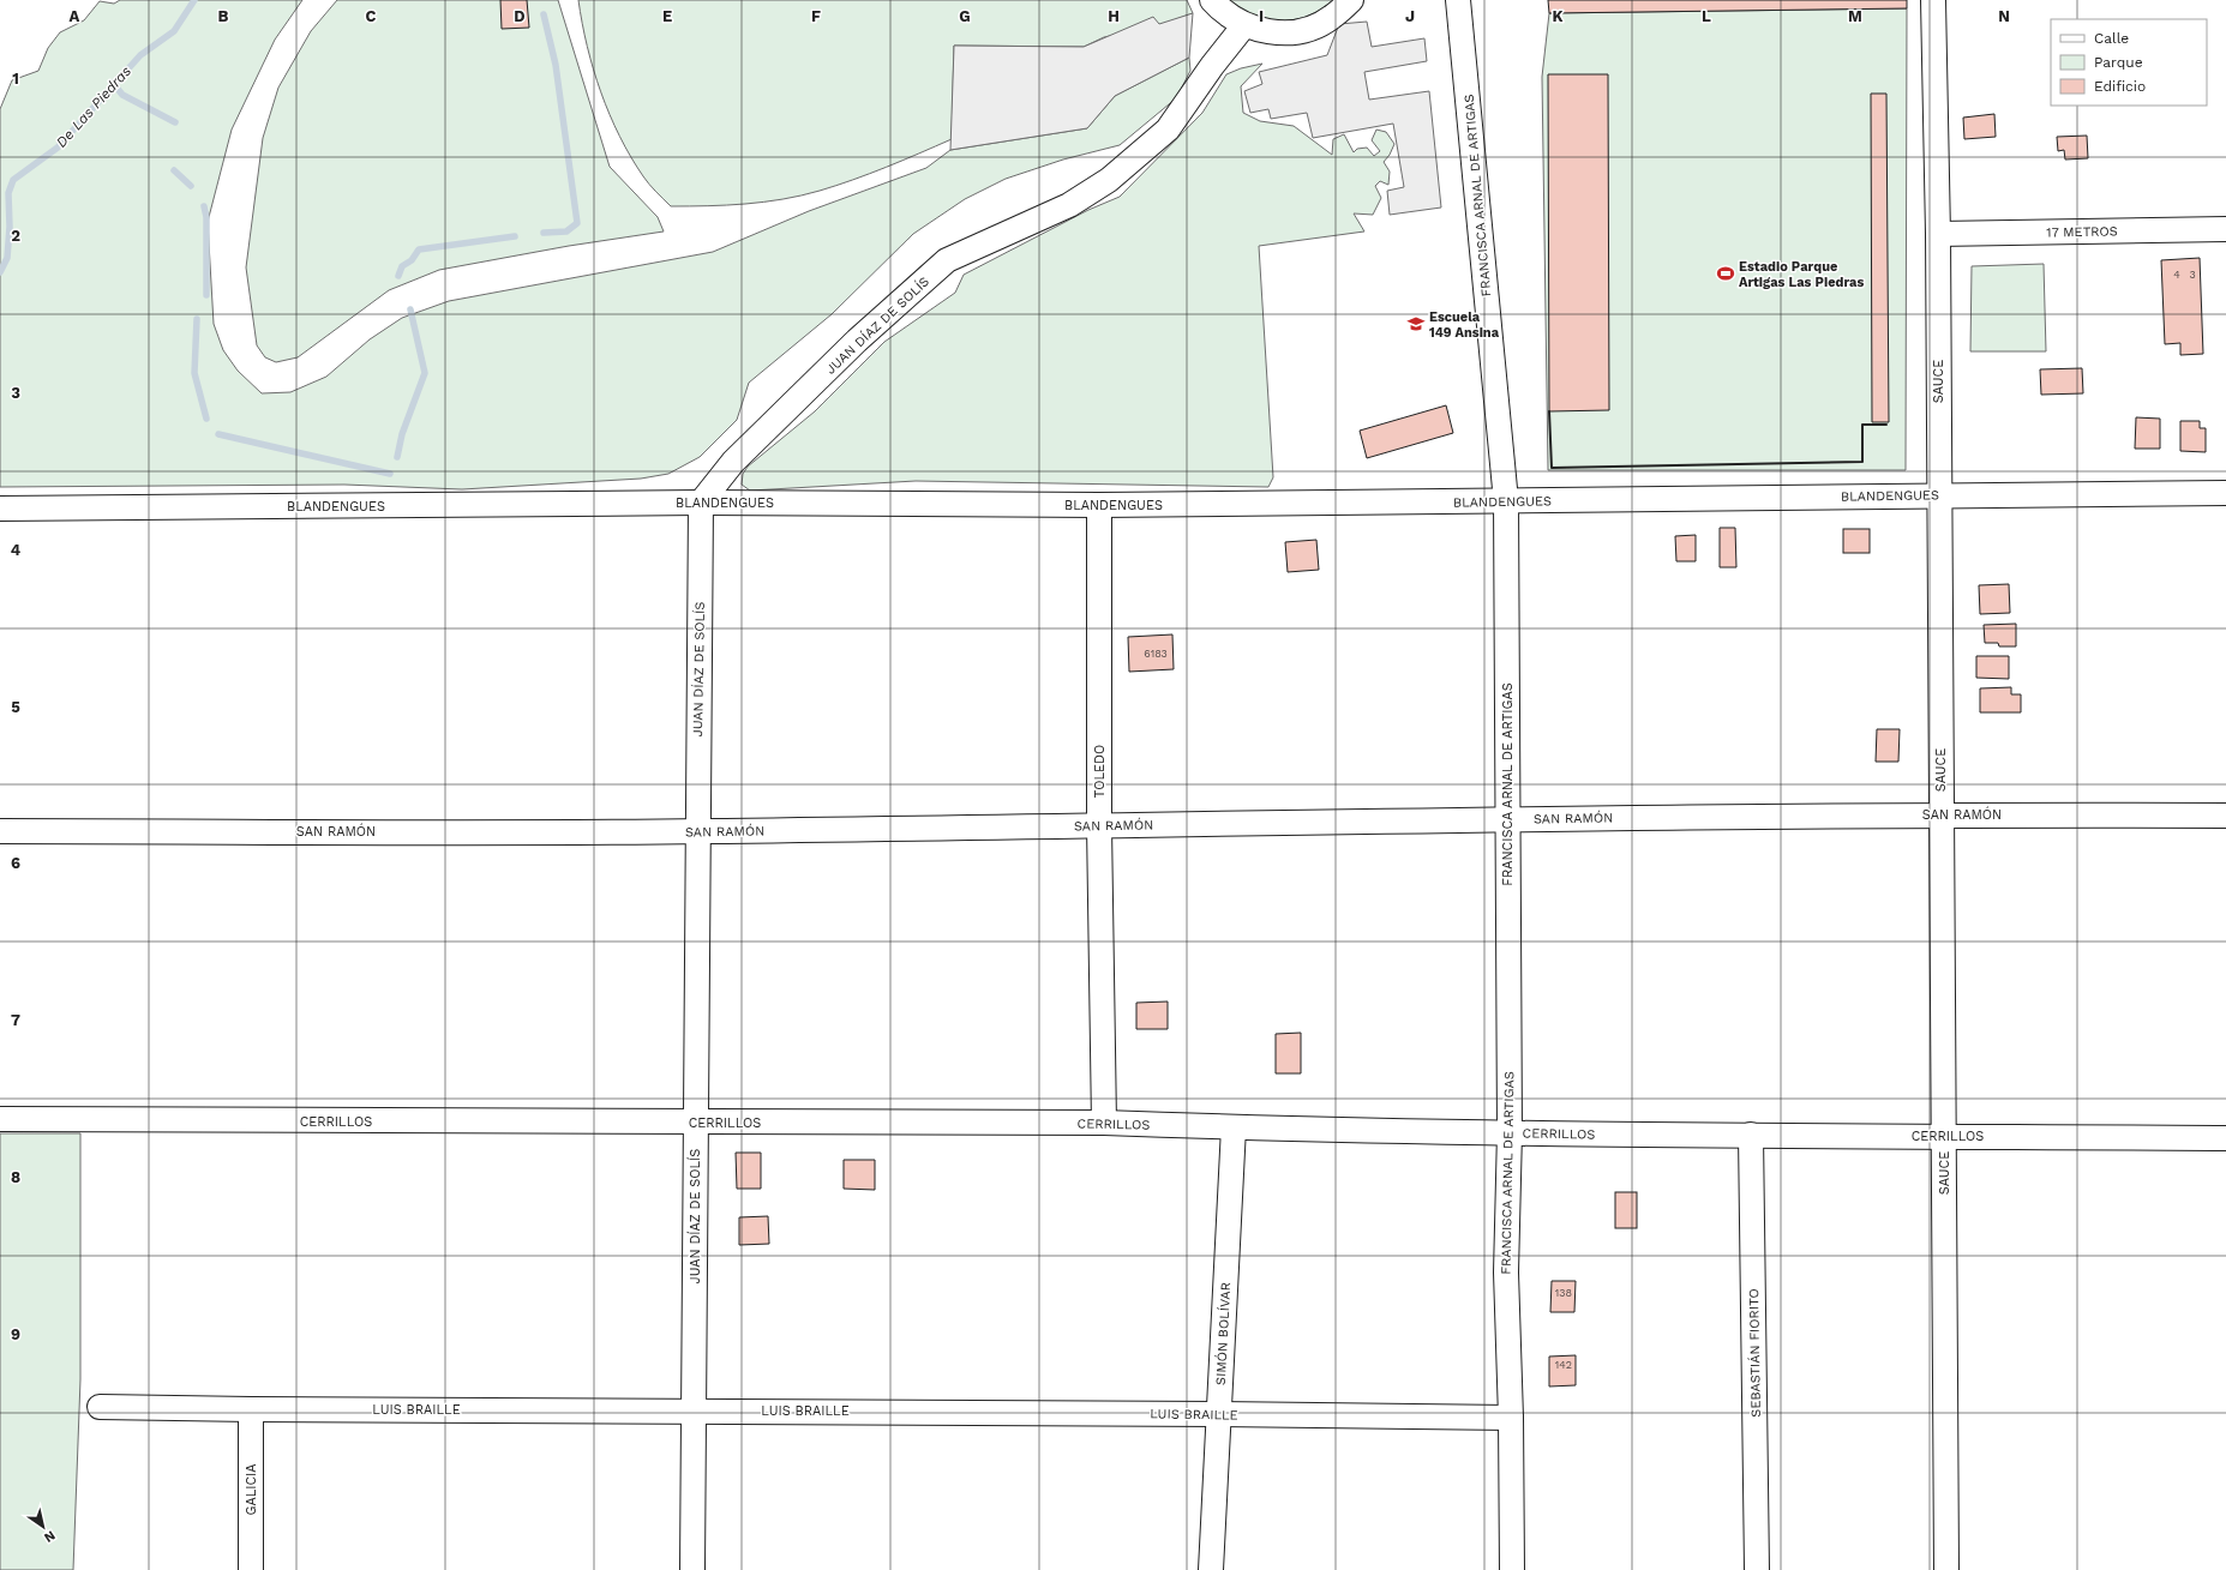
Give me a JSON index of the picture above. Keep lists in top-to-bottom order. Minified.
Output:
{"streets":{"street":["FRANCISCA ARNAL DE ARTIGAS","17 METROS","JUAN DÍAZ DE SOLÍS","SAUCE","BLANDENGUES","TOLEDO","SAN RAMÓN","CERRILLOS","SIMÓN BOLÍVAR","SEBASTIÁN FIORITO","LUIS BRAILLE","GALICIA"]},"crossings":[["FRANCISCA ARNAL DE ARTIGAS","BLANDENGUES"],["FRANCISCA ARNAL DE ARTIGAS","SAN RAMÓN"],["FRANCISCA ARNAL DE ARTIGAS","CERRILLOS"],["FRANCISCA ARNAL DE ARTIGAS","LUIS BRAILLE"],["17 METROS","SAUCE"],["JUAN DÍAZ DE SOLÍS","BLANDENGUES"],["JUAN DÍAZ DE SOLÍS","SAN RAMÓN"],["JUAN DÍAZ DE SOLÍS","CERRILLOS"],["JUAN DÍAZ DE SOLÍS","LUIS BRAILLE"],["SAUCE","BLANDENGUES"],["SAUCE","SAN RAMÓN"],["SAUCE","CERRILLOS"],["BLANDENGUES","TOLEDO"],["TOLEDO","SAN RAMÓN"],["TOLEDO","CERRILLOS"],["CERRILLOS","SIMÓN BOLÍVAR"],["CERRILLOS","SEBASTIÁN FIORITO"],["SIMÓN BOLÍVAR","LUIS BRAILLE"],["LUIS BRAILLE","GALICIA"]],"water":["De Las Piedras"],"places":{"sports":["Estadio Parque Artigas Las Piedras"],"school or university":["Escuela 149 Ansina"]},"house_numbers":["4","3","6183","138","142"],"legend":["Calle","Parque","Edificio"],"north":"bottom right","grid":{"columns":["A","B","C","D","E","F","G","H","I","J","K","L","M","N"],"rows":["1","2","3","4","5","6","7","8","9"]}}
